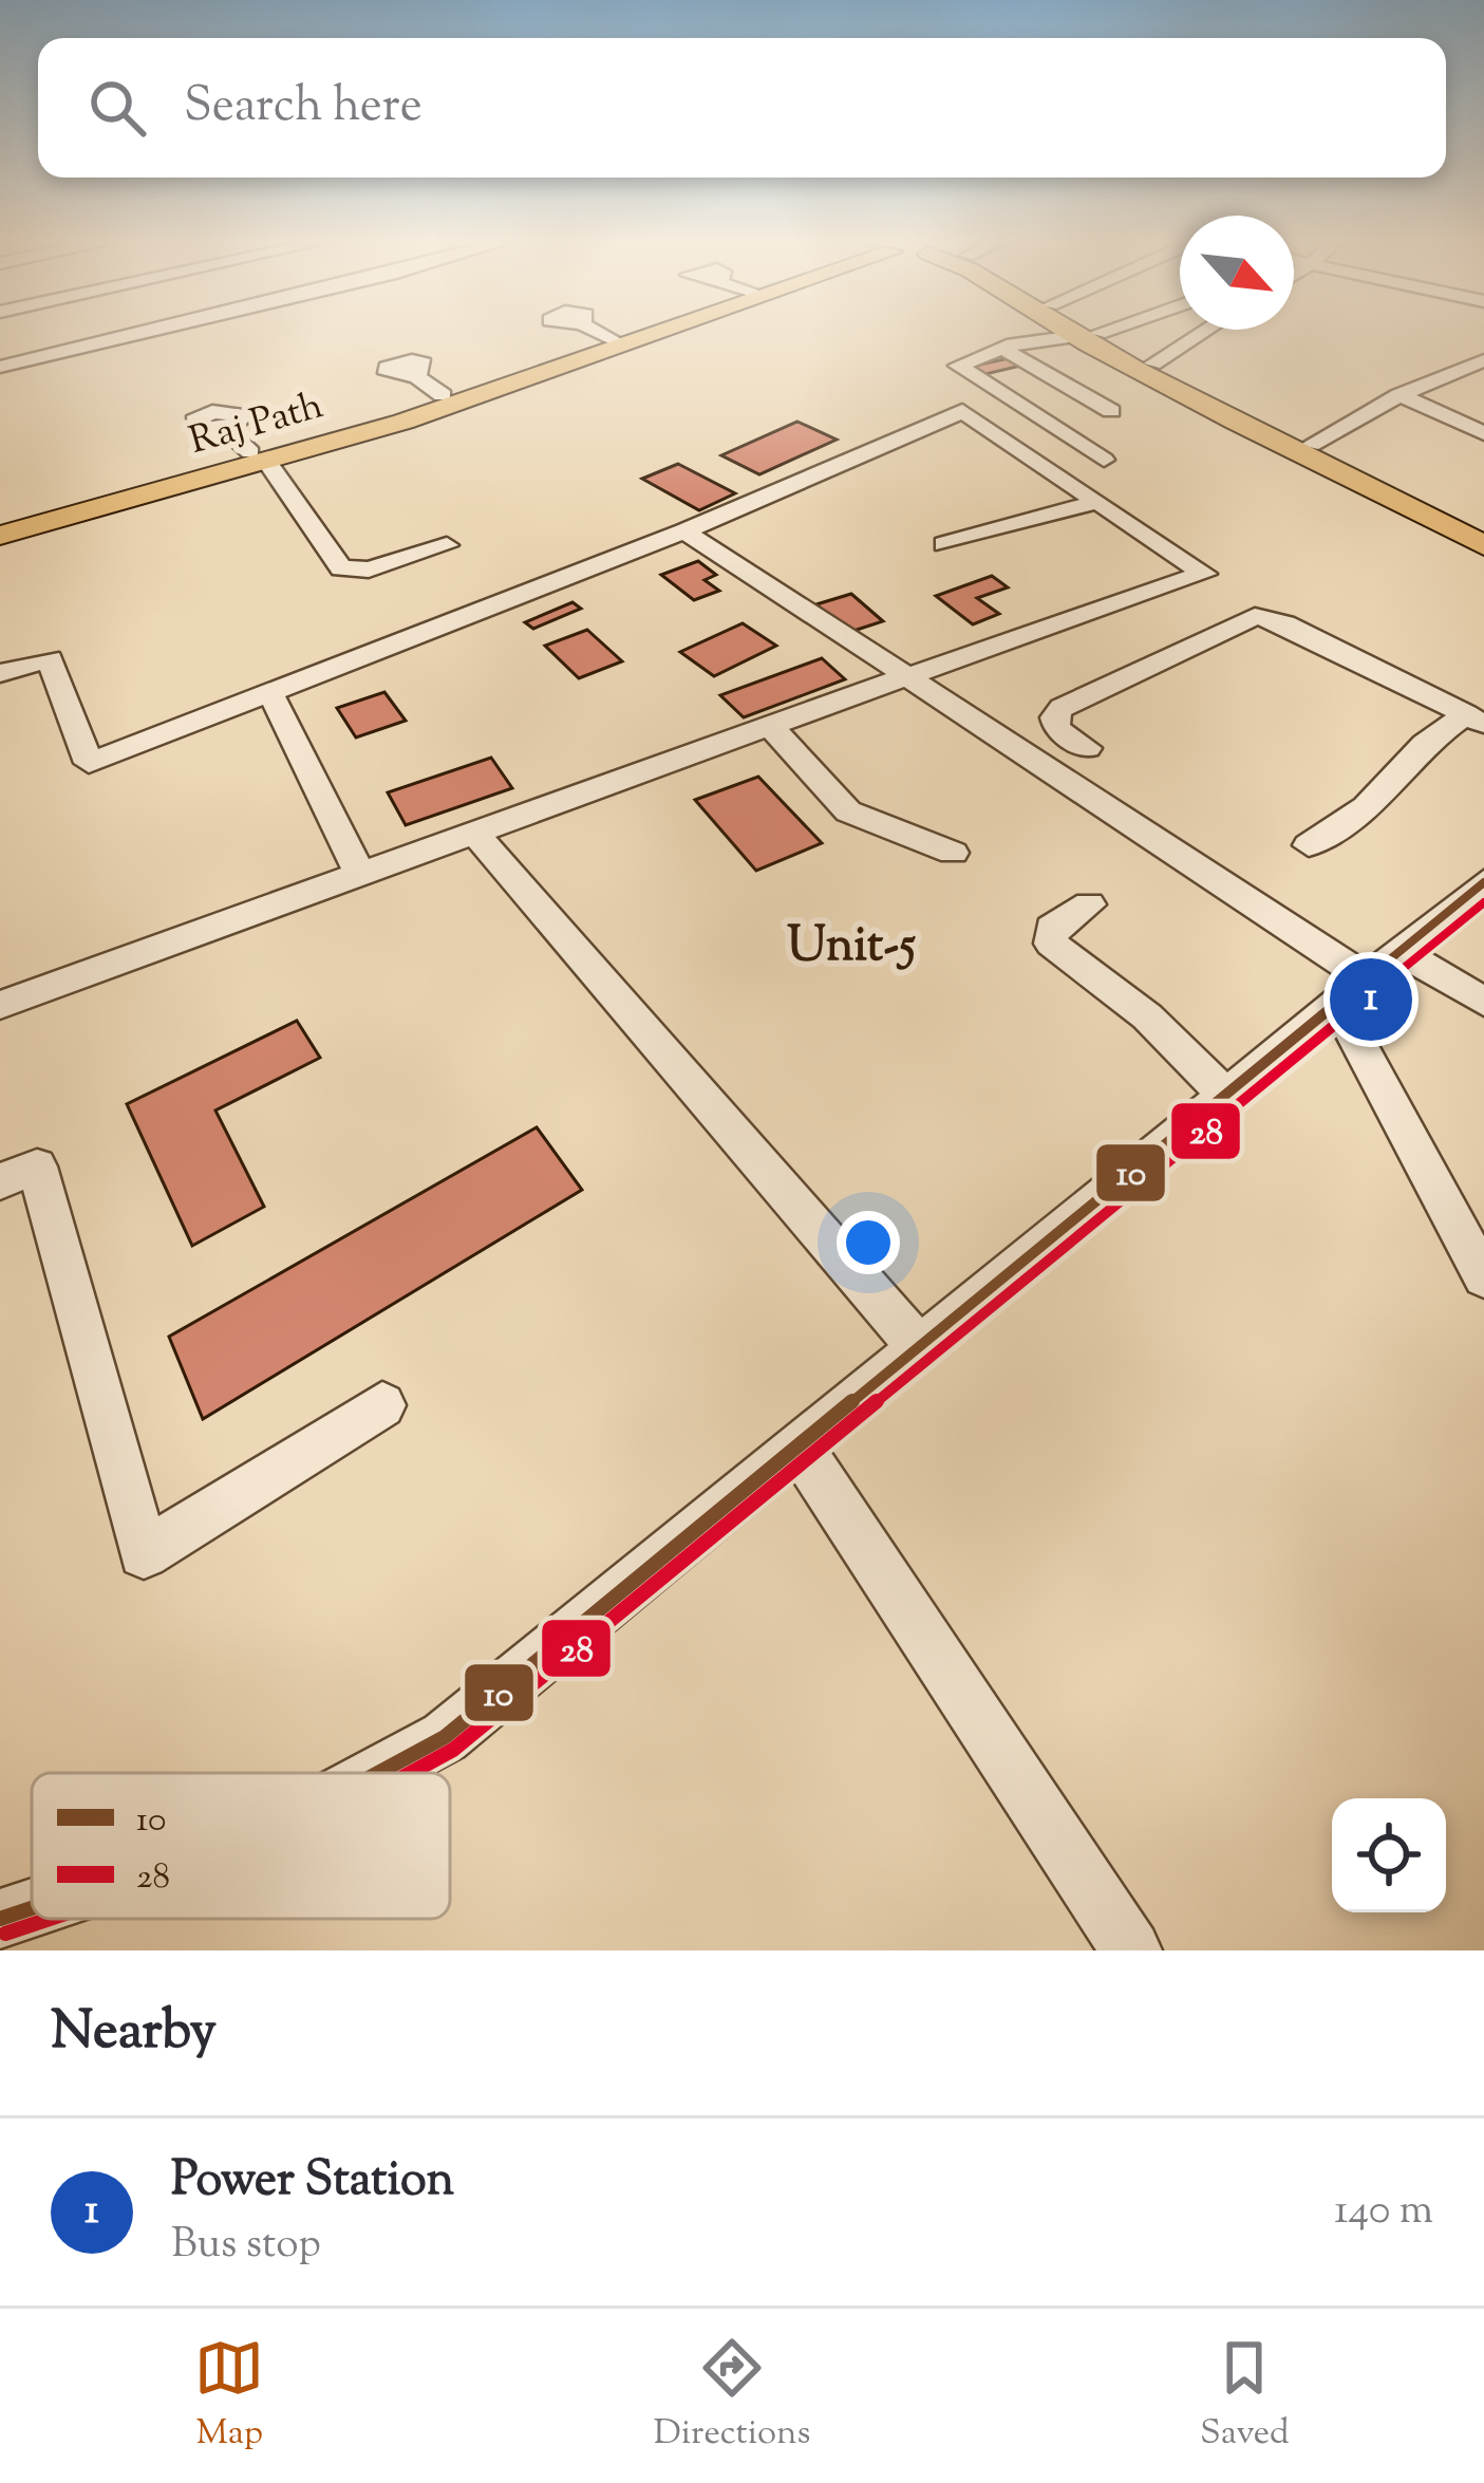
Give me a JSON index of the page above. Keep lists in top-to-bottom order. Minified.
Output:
{"streets":{"main road":["Raj Path"]},"districts":["Unit-5"],"lines":["transit line 10","transit line 28"],"legend":["10","28"],"north":"bottom right","page":{"search":"Search here","pins":"1","heading":"Nearby","list":[{"mark":"1","name":"Power Station","note":"Bus stop","value":"140 m"}],"nav":["Map","Directions","Saved"]}}
